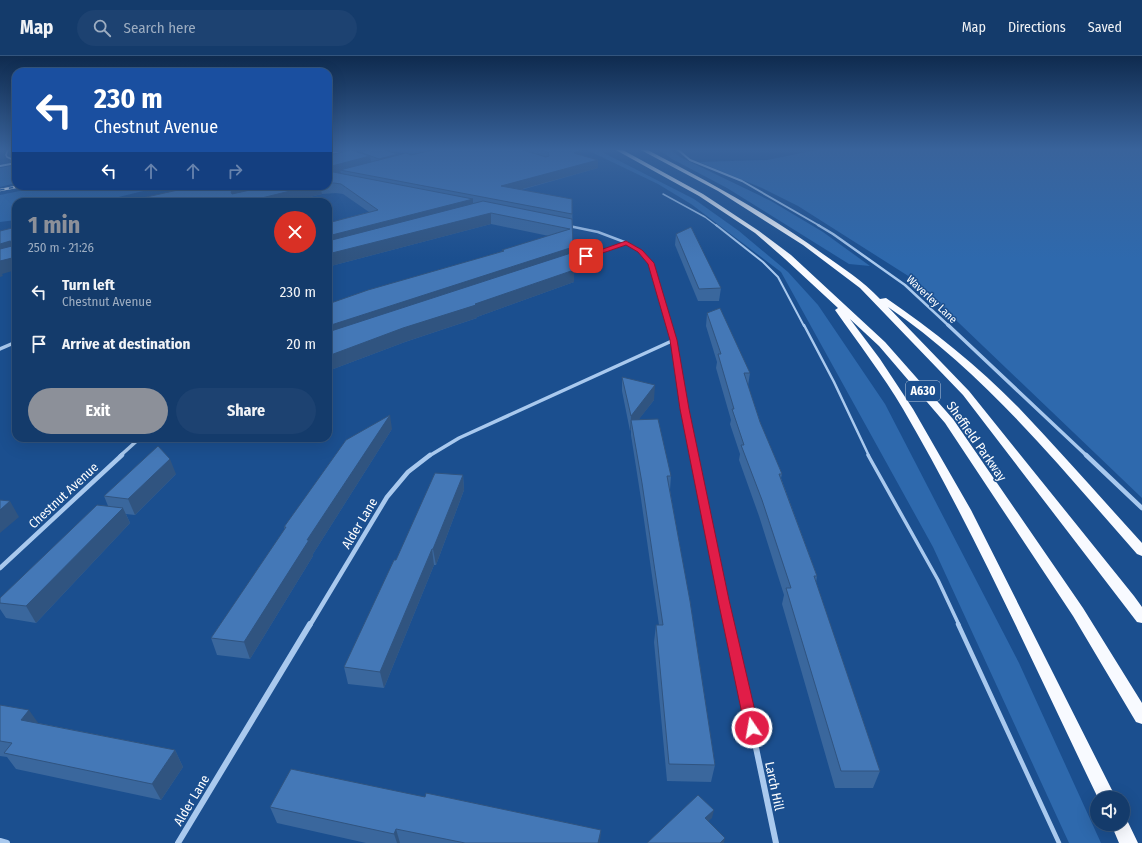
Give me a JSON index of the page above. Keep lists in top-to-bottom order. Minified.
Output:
{"streets":{"highway":["A630","Sheffield Parkway"],"street":["Waverley Lane","Chestnut Avenue","Alder Lane","Larch Hill"]},"crossings":[["A630","Sheffield Parkway"],["Alder Lane","Larch Hill"]],"page":{"header":"Map","search":"Search here","nav":["Map","Directions","Saved"],"turn":["230 m","Chestnut Avenue"],"heading":["1 min","250 m · 21:26"],"list":[{"name":"Turn left","note":"Chestnut Avenue","value":"230 m"},{"name":"Arrive at destination","value":"20 m"}],"buttons":["Exit","Share"]}}
